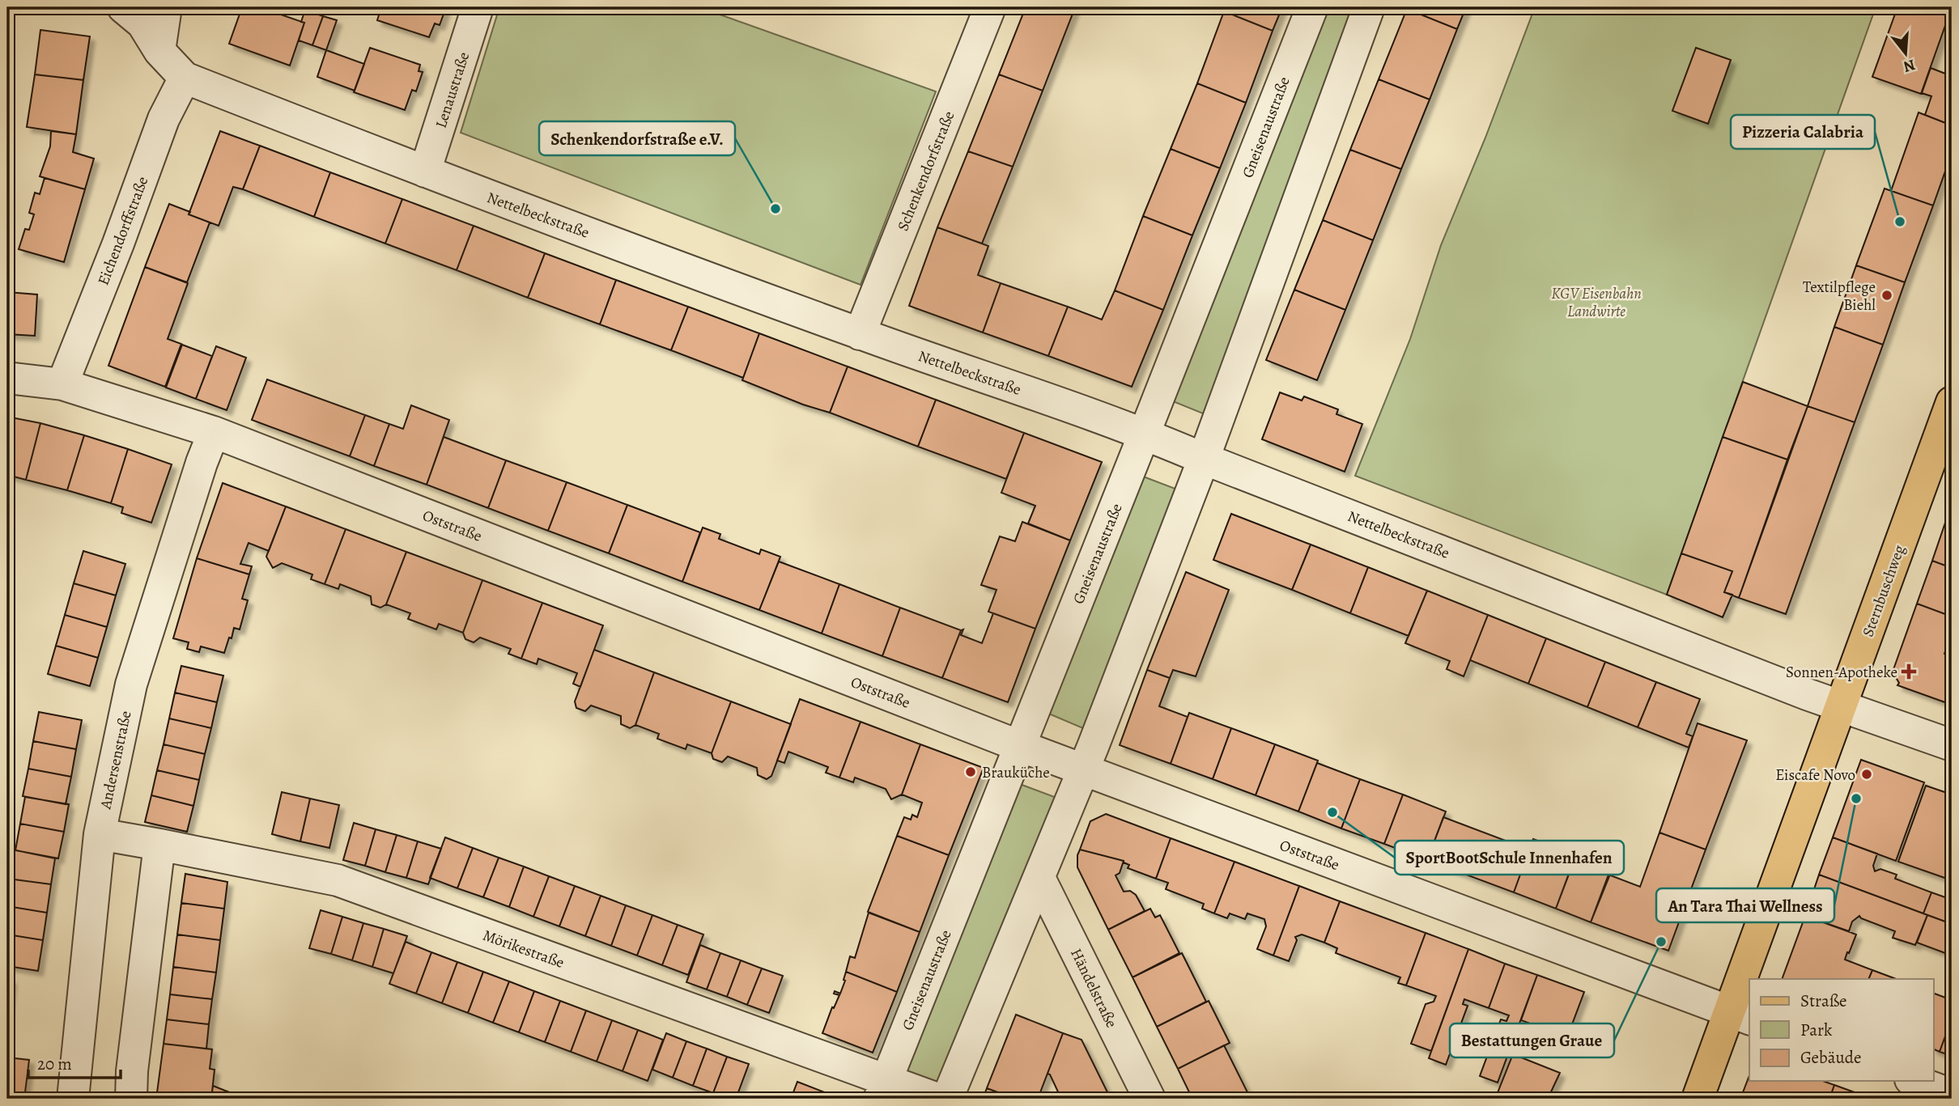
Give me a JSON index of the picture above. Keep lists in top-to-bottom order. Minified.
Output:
{"streets":{"main road":["Sternbuschweg"],"street":["Lenaustraße","Gneisenaustraße","Schenkendorfstraße","Nettelbeckstraße","Eichendorffstraße","Oststraße","Andersenstraße","Mörikestraße","Händelstraße"]},"crossings":[["Lenaustraße","Nettelbeckstraße"],["Gneisenaustraße","Nettelbeckstraße"],["Gneisenaustraße","Oststraße"],["Gneisenaustraße","Mörikestraße"],["Schenkendorfstraße","Nettelbeckstraße"],["Nettelbeckstraße","Eichendorffstraße"],["Nettelbeckstraße","Sternbuschweg"],["Eichendorffstraße","Oststraße"],["Oststraße","Sternbuschweg"],["Oststraße","Andersenstraße"],["Andersenstraße","Mörikestraße"]],"parks":["KGV Eisenbahn Landwirte"],"places":{"other":["Schenkendorfstraße e.V.","Pizzeria Calabria","Textilpflege Biehl","Brauküche","Eiscafe Novo","An Tara Thai Wellness","SportBootSchule Innenhafen","Bestattungen Graue"],"health":["Sonnen-Apotheke"]},"legend":["Straße","Park","Gebäude"],"scale_bar":"20 m","north":"bottom"}
